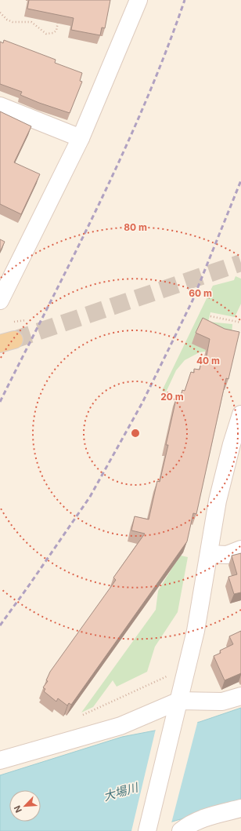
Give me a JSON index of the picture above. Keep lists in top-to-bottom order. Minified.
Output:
{"water":["大場川"],"north":"bottom left","rings":["80 m","60 m","40 m","20 m"]}
